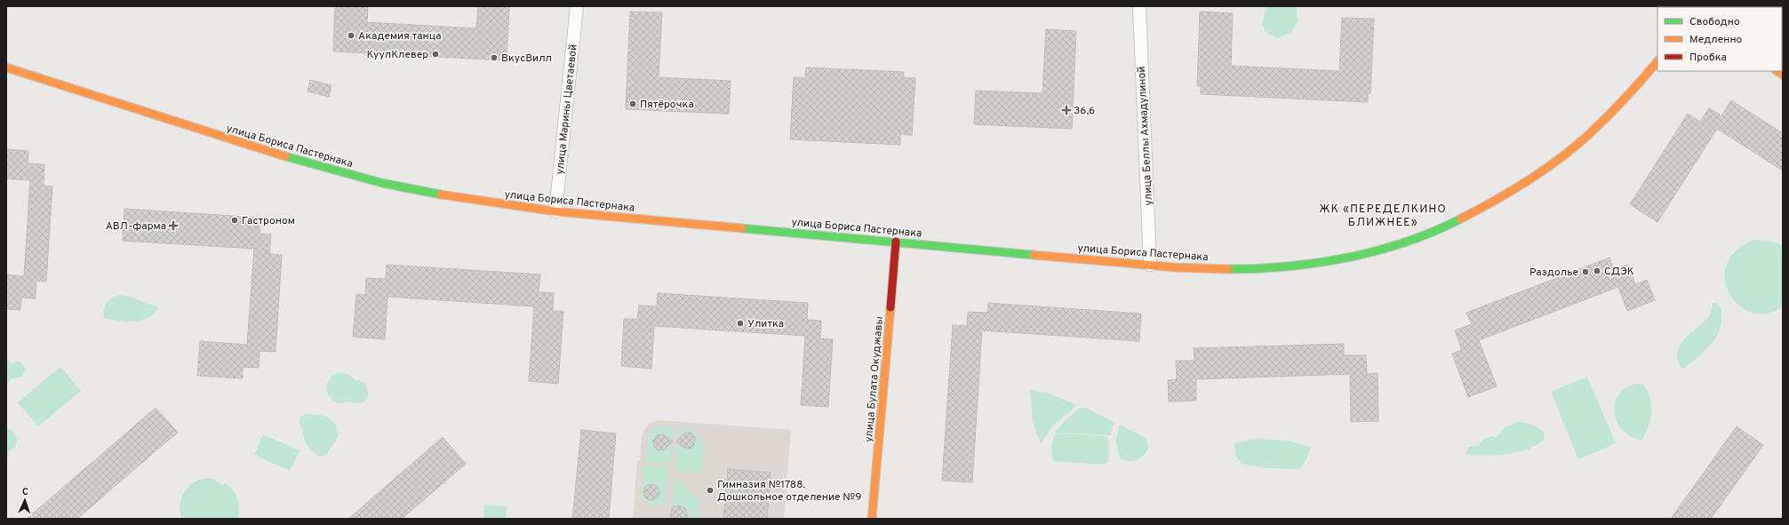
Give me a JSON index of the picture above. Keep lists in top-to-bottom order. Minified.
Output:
{"streets":{"street":["улица Марины Цветаевой","улица Беллы Ахмадулиной","улица Бориса Пастернака","улица Булата Окуджавы"]},"crossings":[["улица Марины Цветаевой","улица Бориса Пастернака"],["улица Беллы Ахмадулиной","улица Бориса Пастернака"],["улица Бориса Пастернака","улица Булата Окуджавы"]],"districts":["ЖК «ПЕРЕДЕЛКИНО БЛИЖНЕЕ»"],"places":{"other":["Академия танца","КуулКлевер","ВкусВилл","Пятёрочка","Гастроном","СДЭК","Раздолье","Улитка","Гимназия №1788. Дошкольное отделение №9"],"health":["36,6","АВЛ-фарма"]},"legend":["Свободно","Медленно","Пробка"],"north":"top"}
